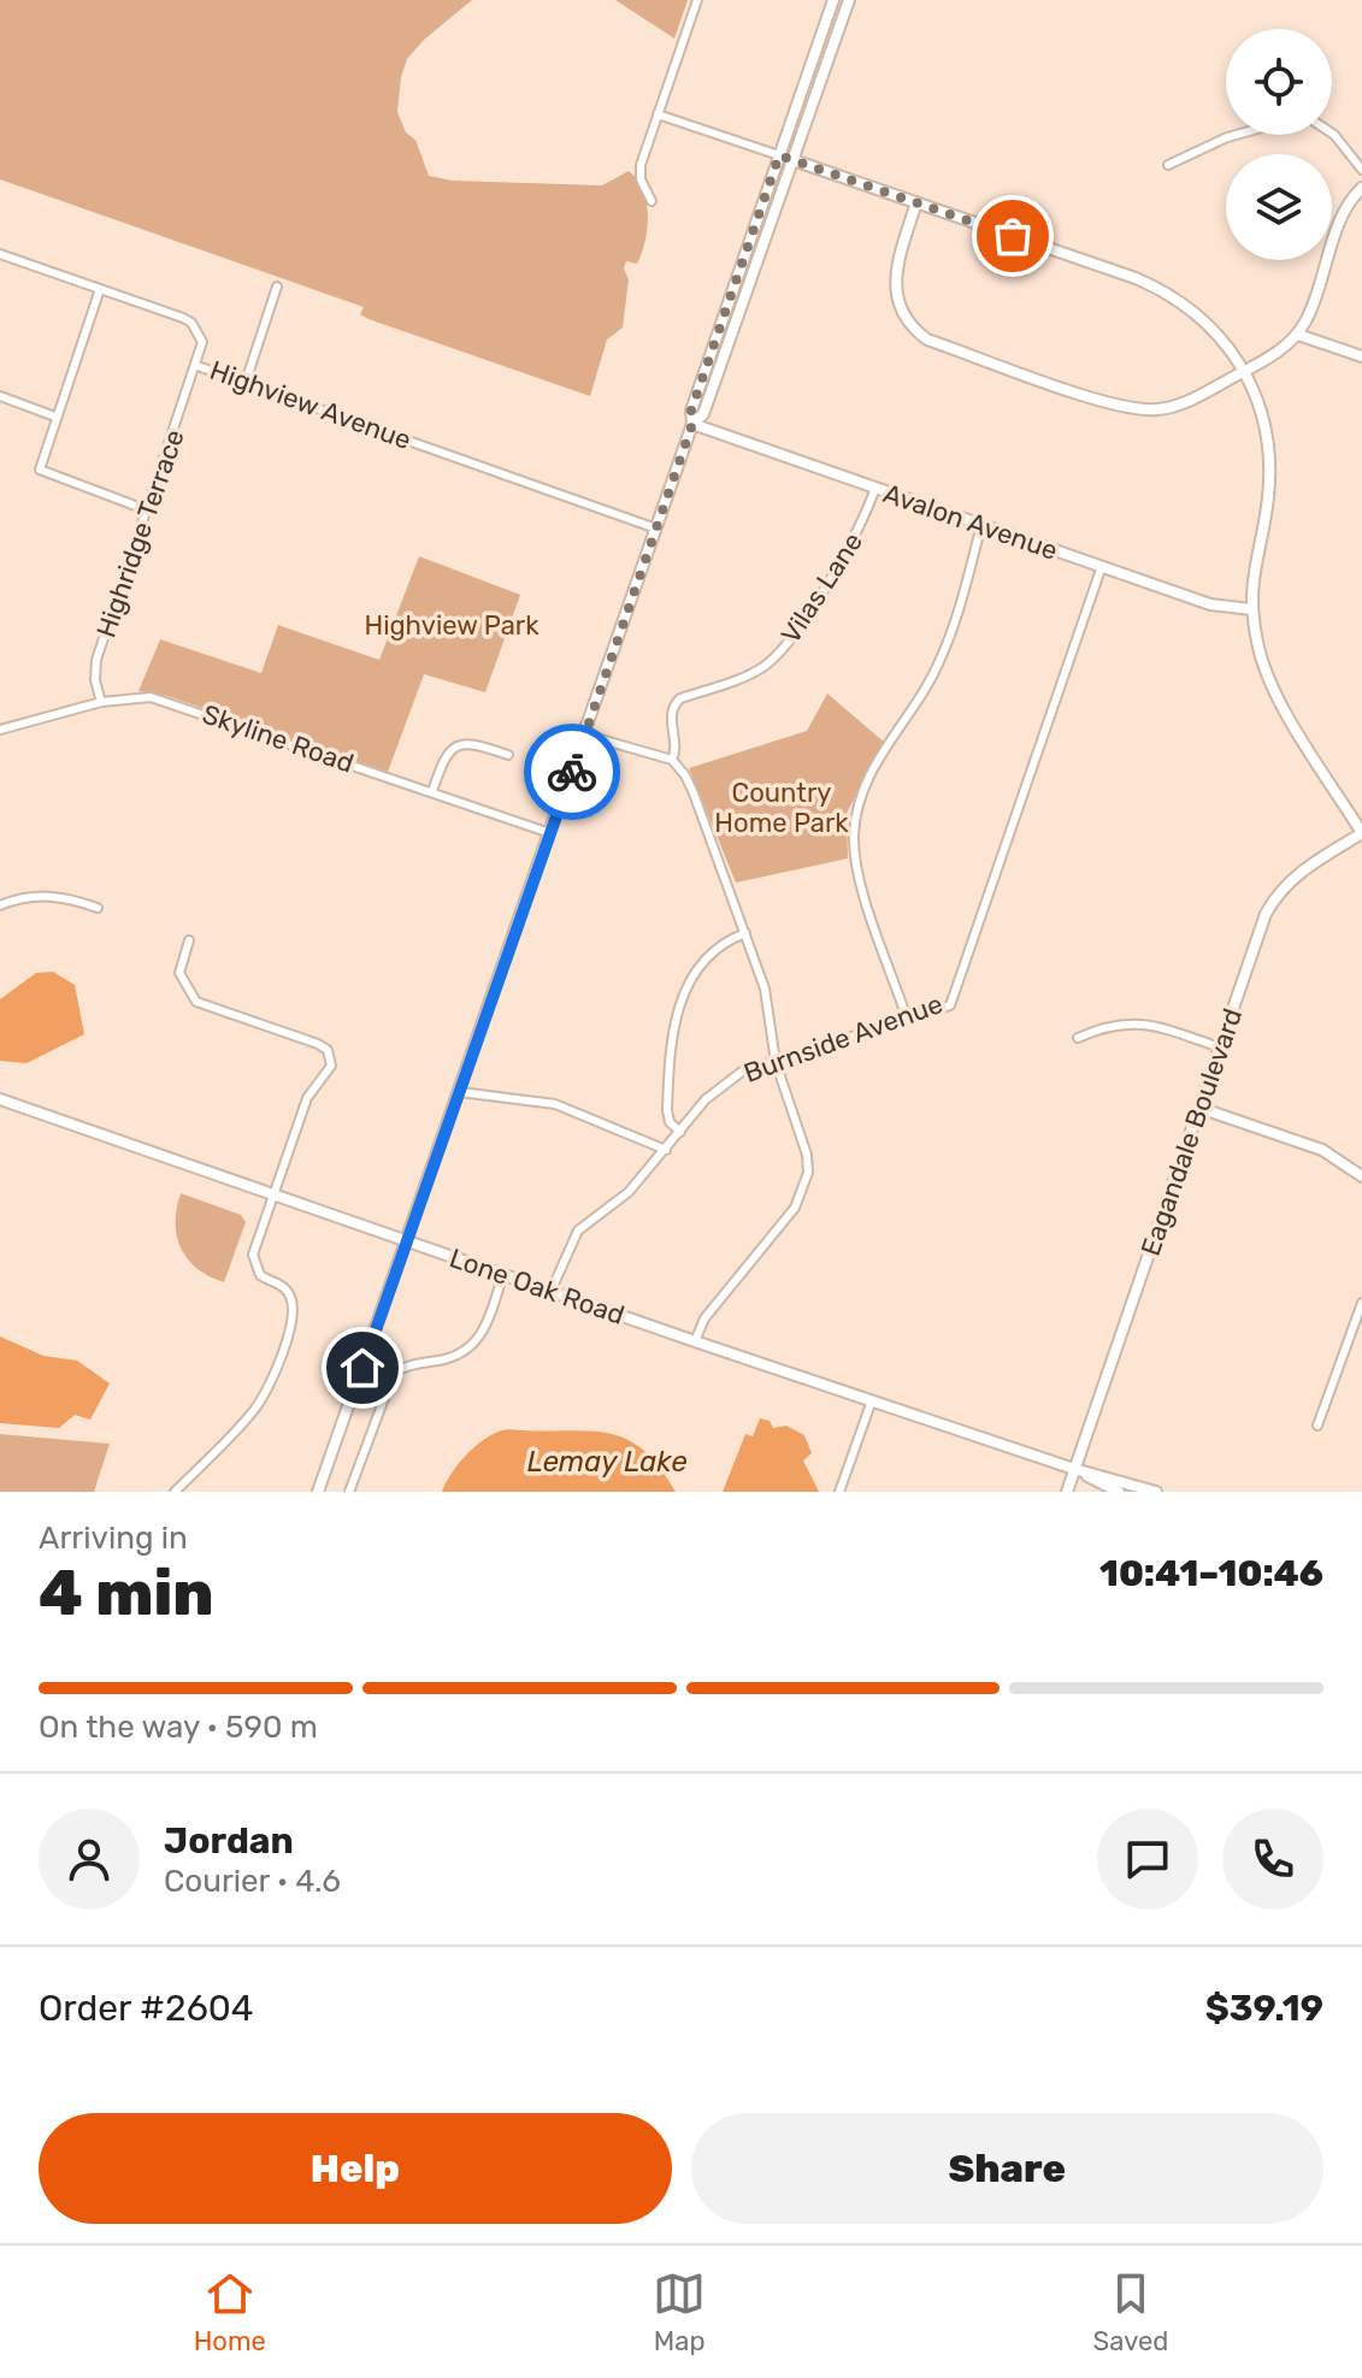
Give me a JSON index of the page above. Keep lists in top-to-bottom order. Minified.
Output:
{"streets":{"street":["Highview Avenue","Avalon Avenue","Highridge Terrace","Vilas Lane","Skyline Road","Burnside Avenue","Eagandale Boulevard","Lone Oak Road"]},"crossings":[["Highview Avenue","Highridge Terrace"],["Avalon Avenue","Vilas Lane"],["Avalon Avenue","Burnside Avenue"],["Highridge Terrace","Skyline Road"],["Burnside Avenue","Lone Oak Road"],["Eagandale Boulevard","Lone Oak Road"]],"water":["Lemay Lake"],"parks":["Highview Park","Country Home Park"],"page":{"heading":["4 min","Arriving in","10:41–10:46"],"panel":["Jordan","Courier · 4.6","Order #2604","$39.19"],"bar":"On the way · 590 m","buttons":["Help","Share"],"tabs":["Home","Map","Saved"]}}
